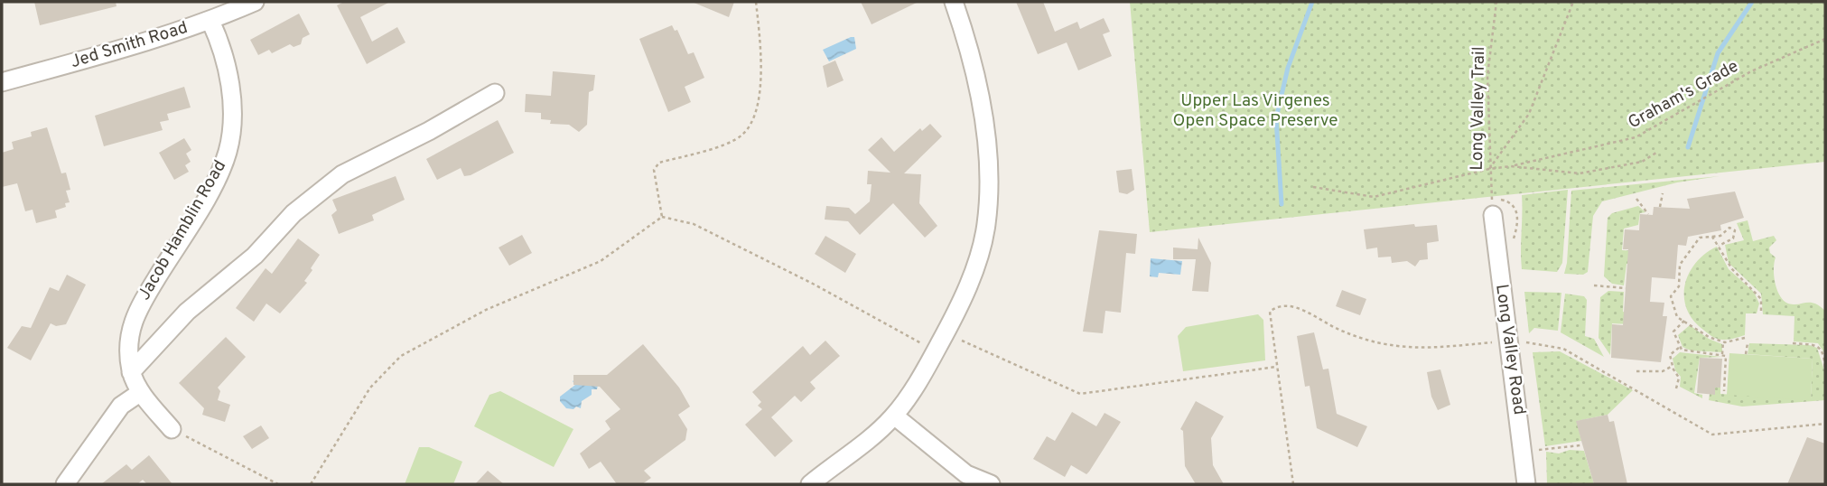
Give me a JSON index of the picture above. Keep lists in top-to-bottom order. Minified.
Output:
{"streets":{"street":["Jed Smith Road","Jacob Hamblin Road","Long Valley Road"],"path":["Graham's Grade","Long Valley Trail"]},"crossings":[["Jed Smith Road","Jacob Hamblin Road"],["Long Valley Trail","Long Valley Road"]],"parks":["Upper Las Virgenes Open Space Preserve"]}
